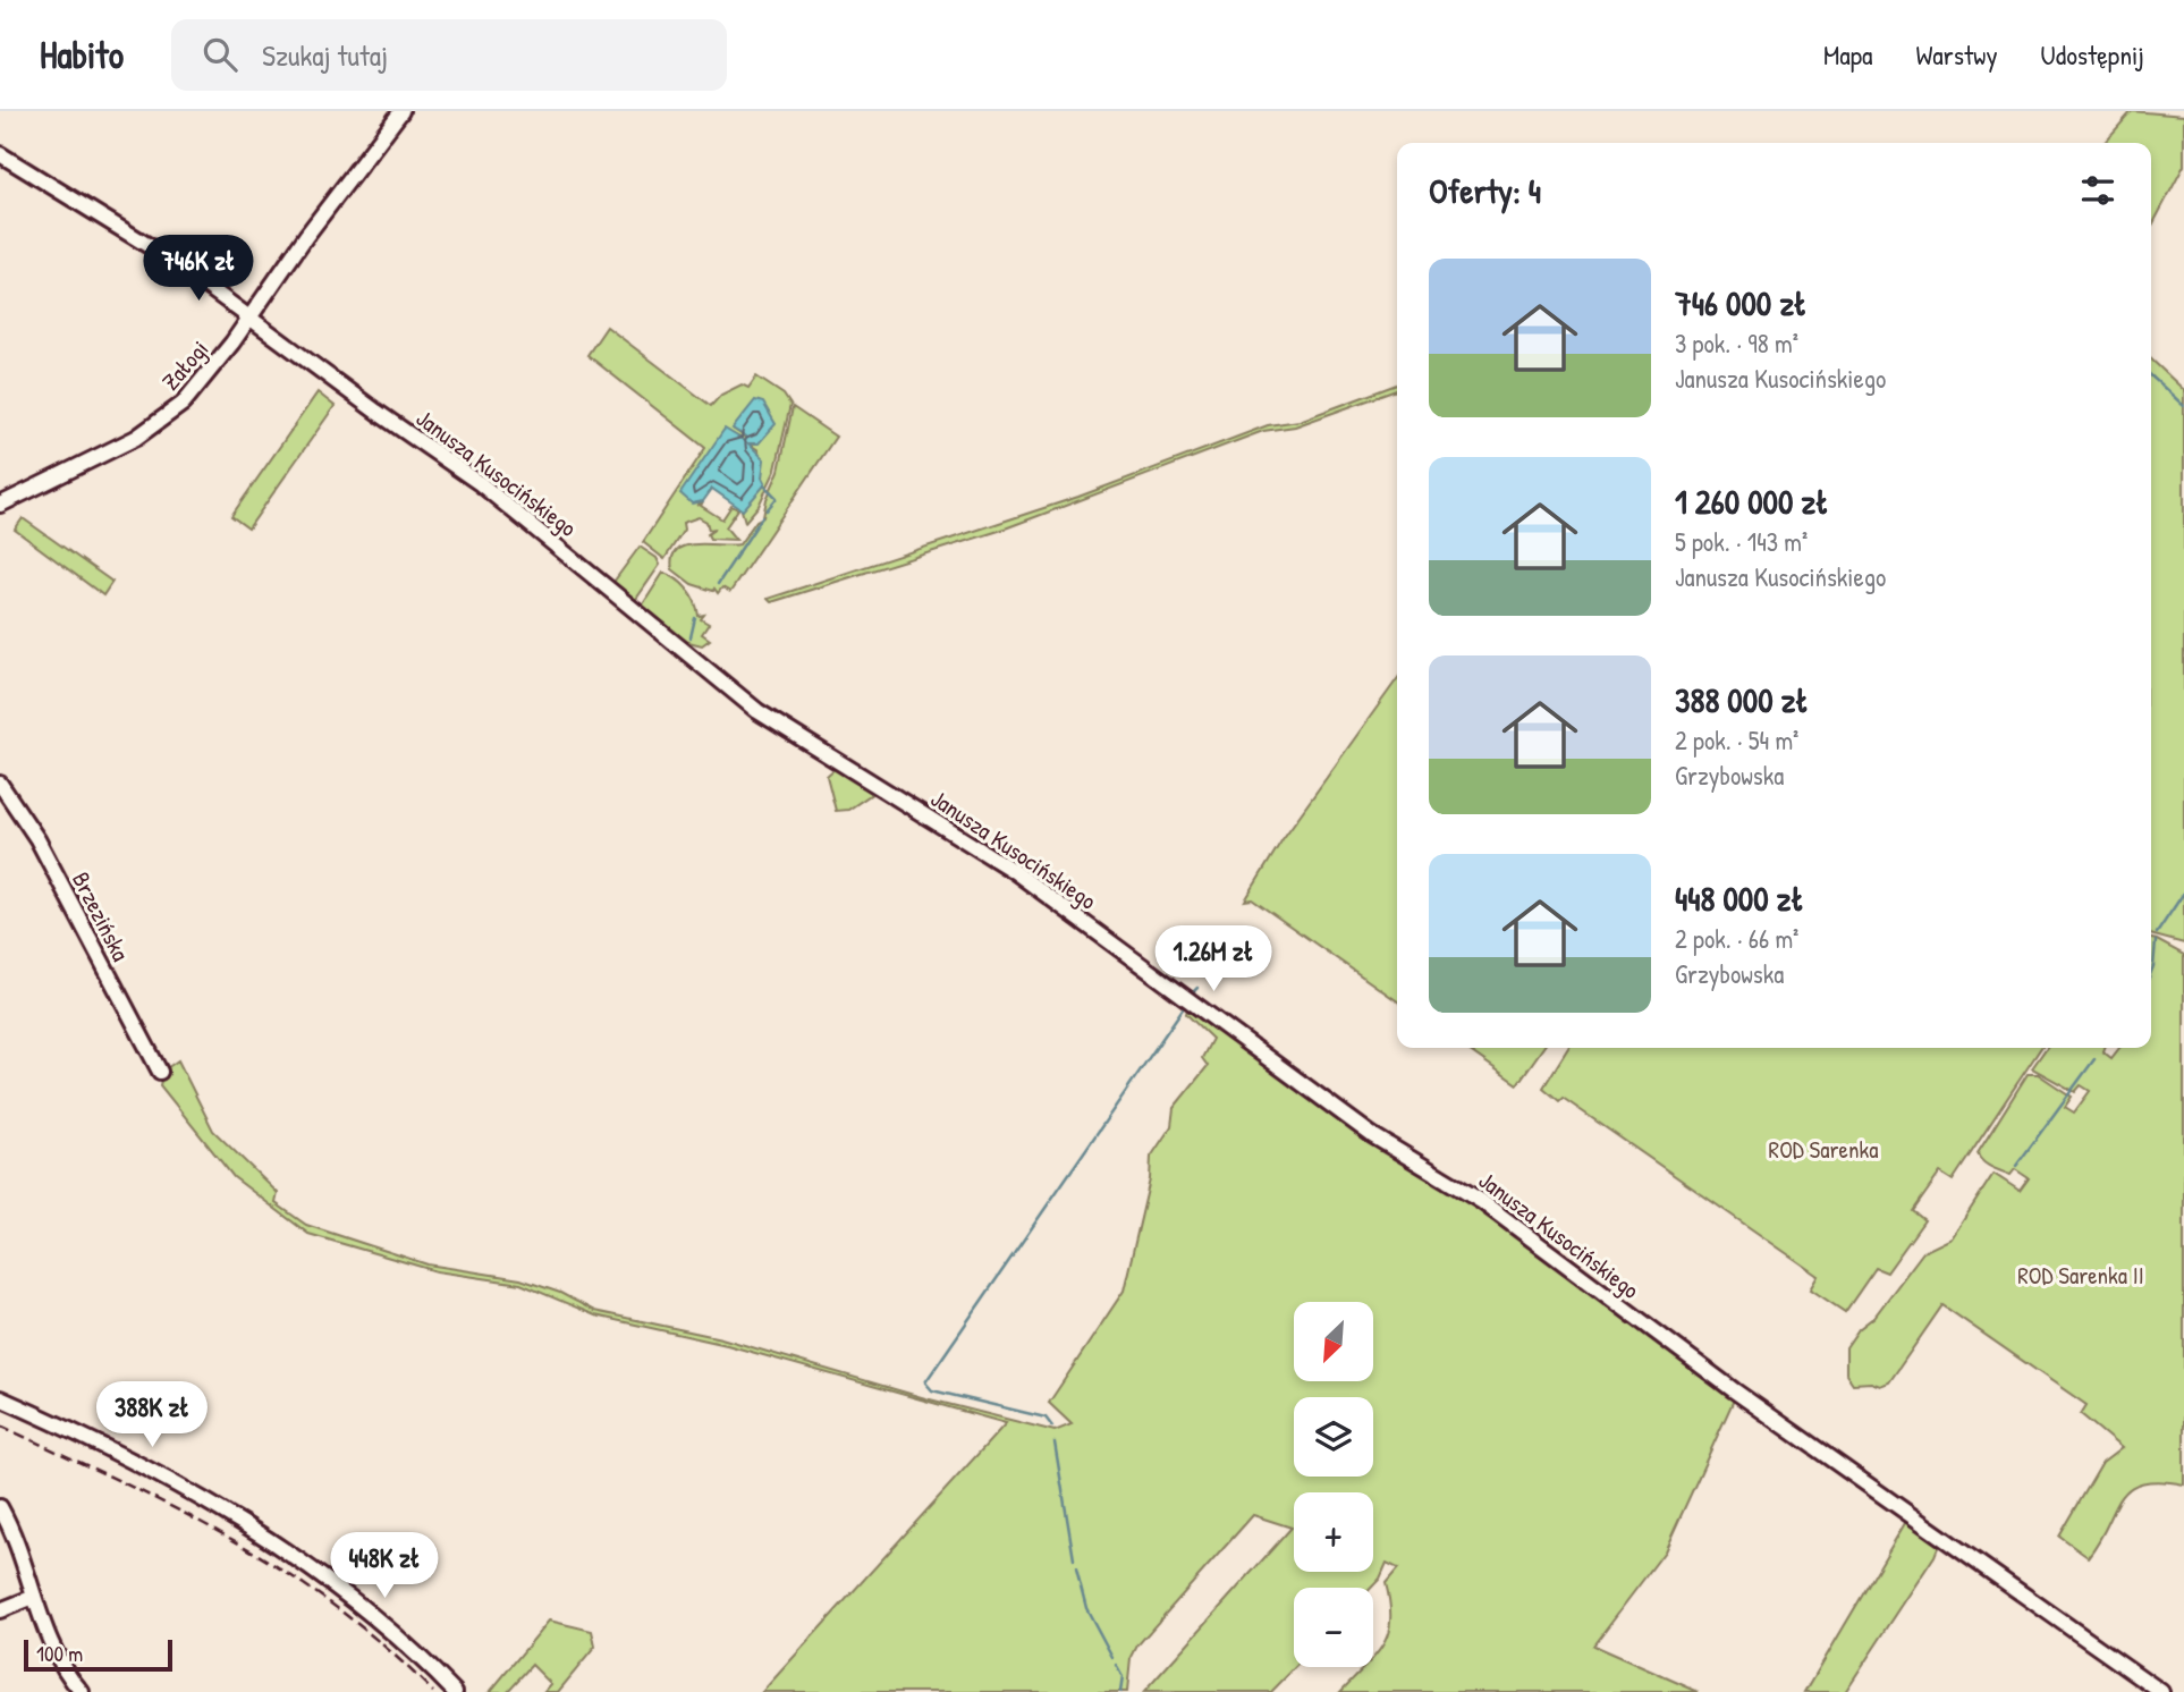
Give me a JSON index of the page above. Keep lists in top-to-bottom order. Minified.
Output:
{"streets":{"street":["Załogi","Janusza Kusocińskiego","Brzezińska"]},"crossings":[["Załogi","Janusza Kusocińskiego"]],"parks":["ROD Sarenka","ROD Sarenka II"],"scale_bar":"100 m","north":"bottom left","page":{"header":"Habito","search":"Szukaj tutaj","nav":["Mapa","Warstwy","Udostępnij"],"heading":"Oferty: 4","price":["746K zł","1.26M zł","388K zł","448K zł"],"list":[{"name":"746 000 zł","note":"3 pok. · 98 m² · Janusza Kusocińskiego"},{"name":"1 260 000 zł","note":"5 pok. · 143 m² · Janusza Kusocińskiego"},{"name":"388 000 zł","note":"2 pok. · 54 m² · Grzybowska"},{"name":"448 000 zł","note":"2 pok. · 66 m² · Grzybowska"}],"map_buttons":["+","−"],"scale":"100 m"}}
